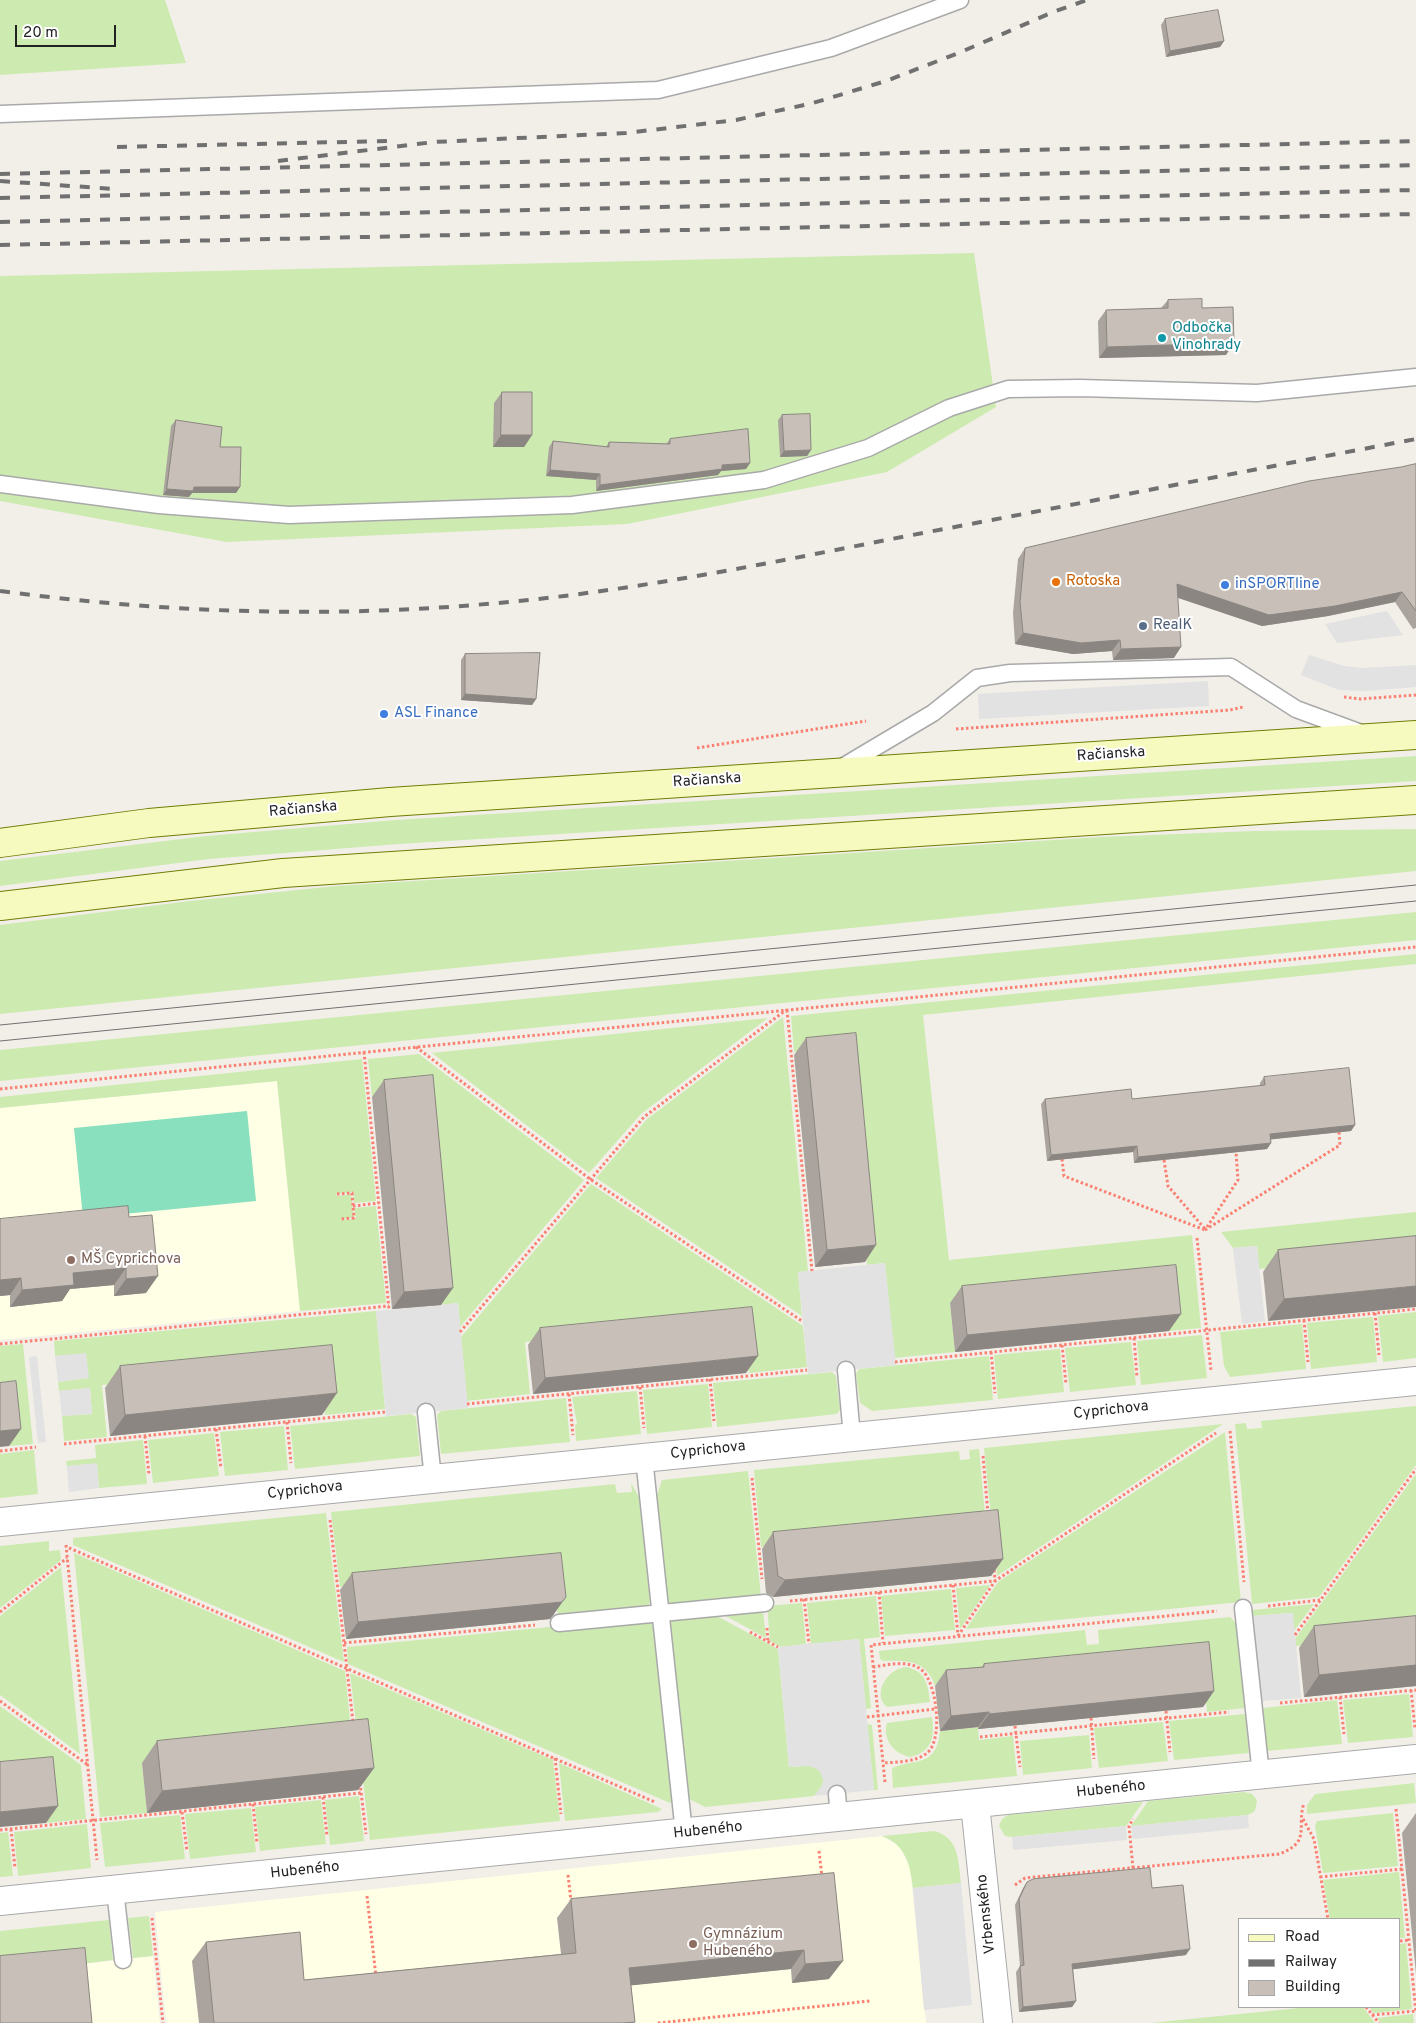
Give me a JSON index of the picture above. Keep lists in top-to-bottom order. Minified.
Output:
{"streets":{"main road":["Račianska"],"street":["Cyprichova","Hubeného","Vrbenského"]},"crossings":[["Hubeného","Vrbenského"]],"places":["Odbočka Vinohrady","Rotoska","inSPORTline","RealK","ASL Finance","MŠ Cyprichova","Gymnázium Hubeného"],"legend":["Road","Railway","Building"],"scale_bar":"20 m"}
